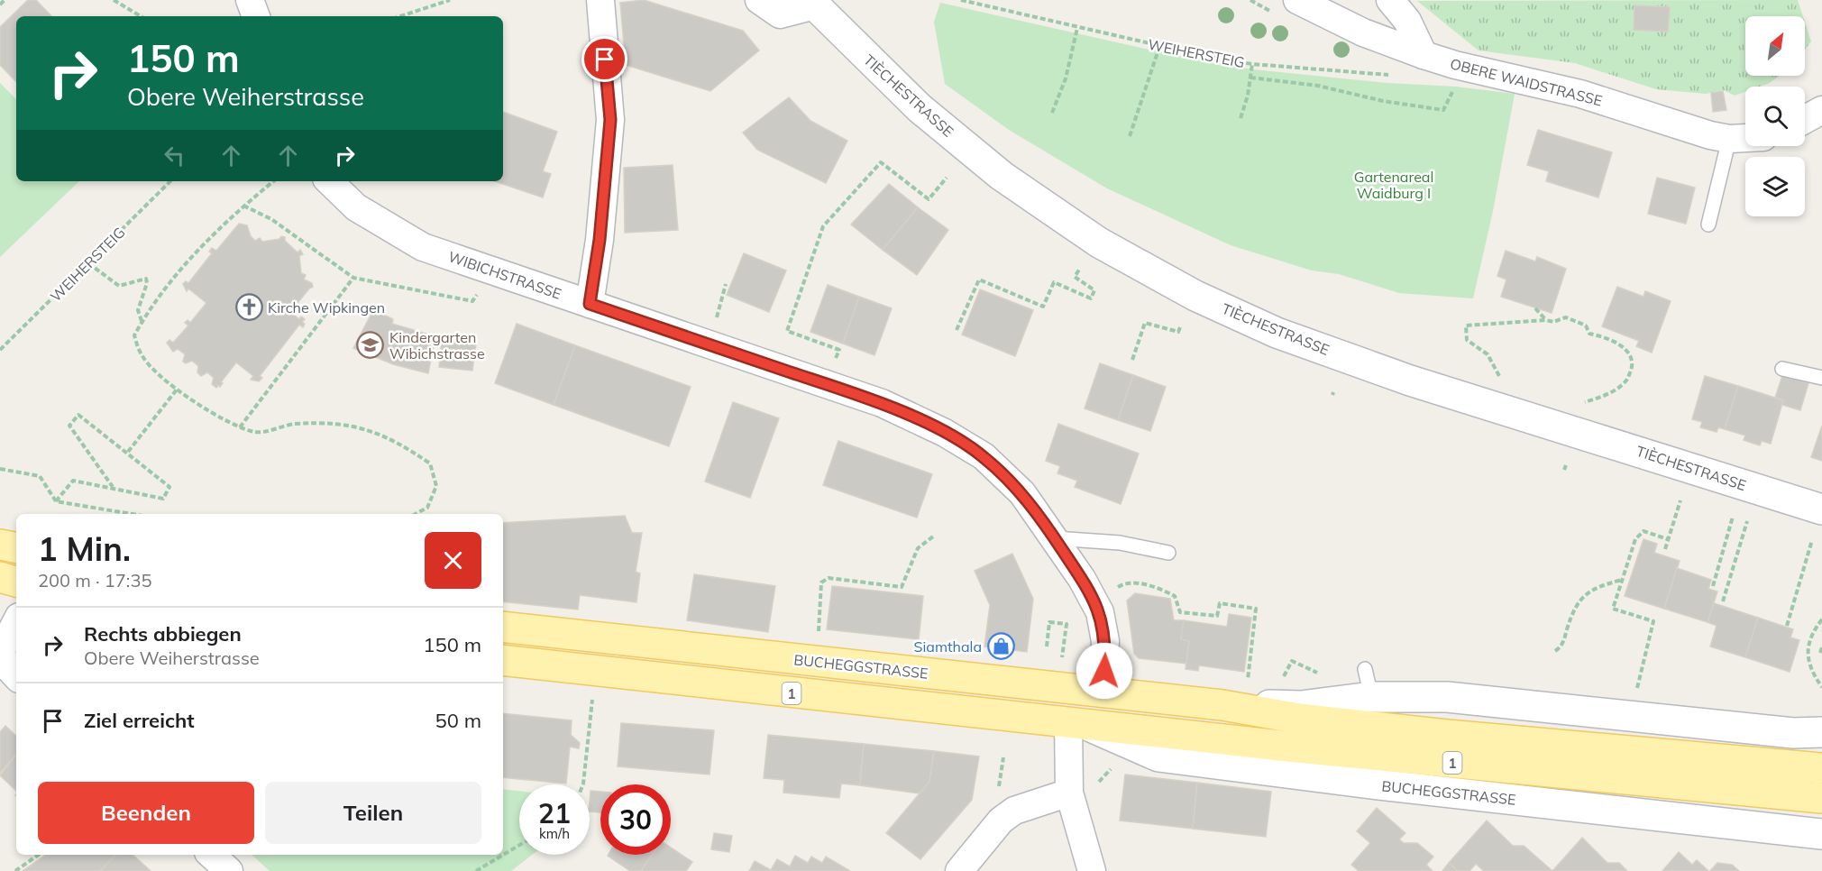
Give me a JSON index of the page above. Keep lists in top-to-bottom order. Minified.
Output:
{"streets":{"main road":["BUCHEGGSTRASSE","1"],"street":["OBERE WAIDSTRASSE","TIÈCHESTRASSE","WIBICHSTRASSE"],"path":["WEIHERSTEIG"]},"crossings":[["WEIHERSTEIG","OBERE WAIDSTRASSE"],["WIBICHSTRASSE","BUCHEGGSTRASSE"]],"parks":["Gartenareal Waidburg I"],"places":{"church":["Kirche Wipkingen"],"school or university":["Kindergarten Wibichstrasse"],"shop":["Siamthala"]},"north":"top right","page":{"turn":["150 m","Obere Weiherstrasse"],"heading":["1 Min.","200 m · 17:35"],"list":[{"name":"Rechts abbiegen","note":"Obere Weiherstrasse","value":"150 m"},{"name":"Ziel erreicht","value":"50 m"}],"buttons":["Beenden","Teilen"],"speed":"21 km/h","limit":"30"}}
